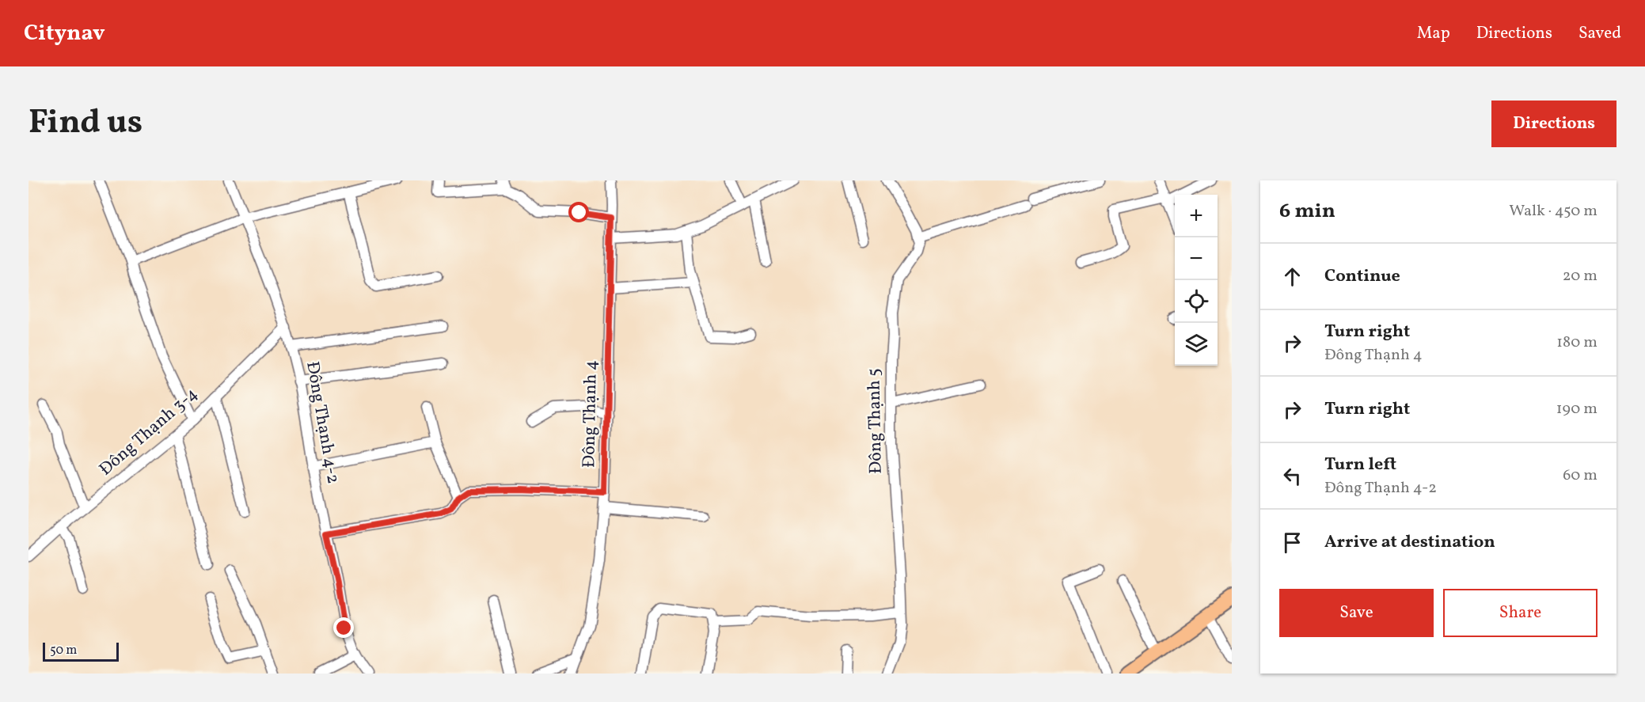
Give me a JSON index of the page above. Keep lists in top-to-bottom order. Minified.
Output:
{"streets":{"street":["Đông Thạnh 4","Đông Thạnh 5","Đông Thạnh 4-2","Đông Thạnh 3-4"]},"crossings":[["Đông Thạnh 4-2","Đông Thạnh 3-4"]],"scale_bar":"50 m","page":{"header":"Citynav","nav":["Map","Directions","Saved"],"title":"Find us","buttons":["Directions",["Save","Share"]],"heading":["6 min","Walk · 450 m"],"map_buttons":["+","−"],"list":[["Continue","20 m"],["Turn right","Đông Thạnh 4","180 m"],["Turn right","190 m"],["Turn left","Đông Thạnh 4-2","60 m"],"Arrive at destination"],"scale":"50 m"}}
